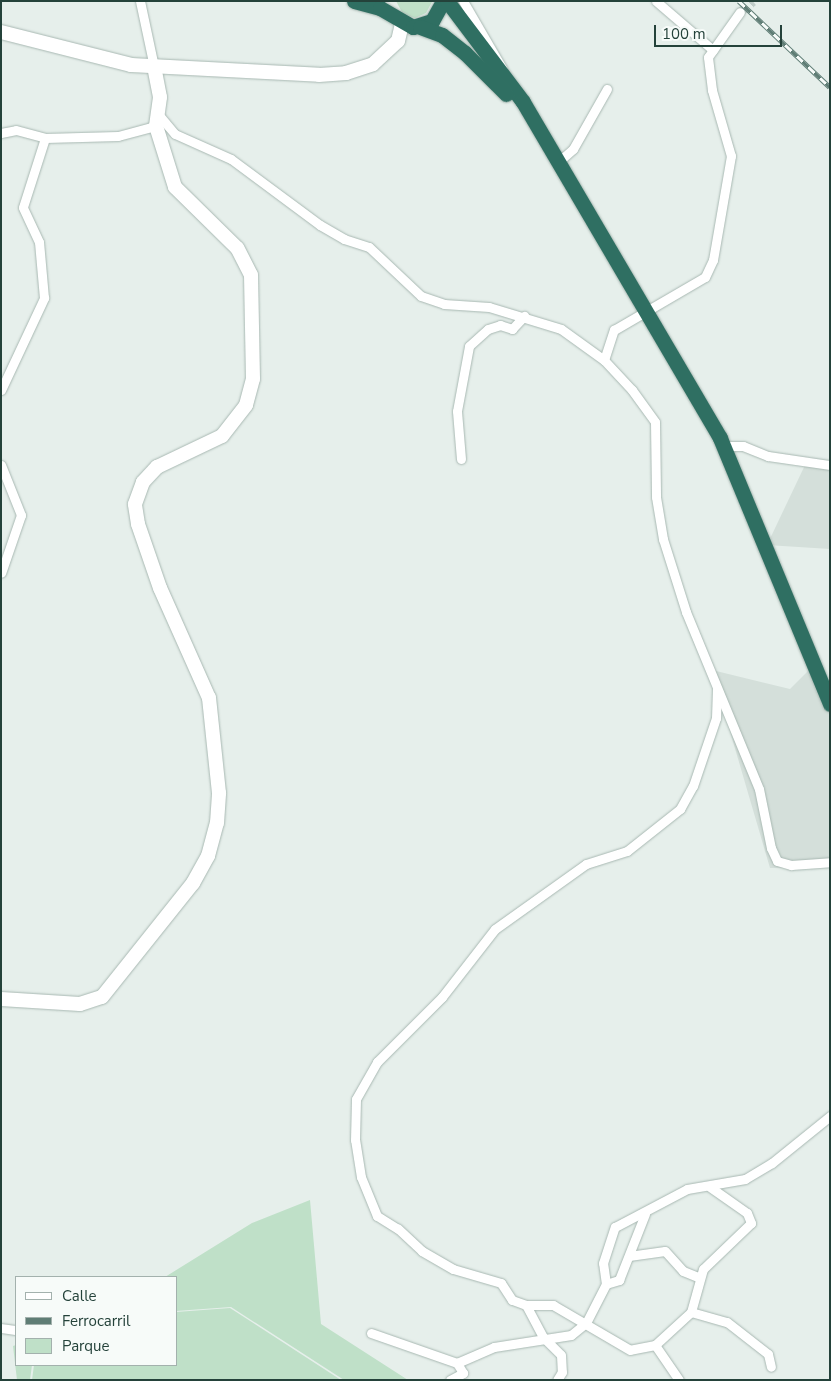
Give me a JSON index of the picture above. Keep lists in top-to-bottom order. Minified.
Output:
{"legend":["Calle","Ferrocarril","Parque"],"scale_bar":"100 m"}
